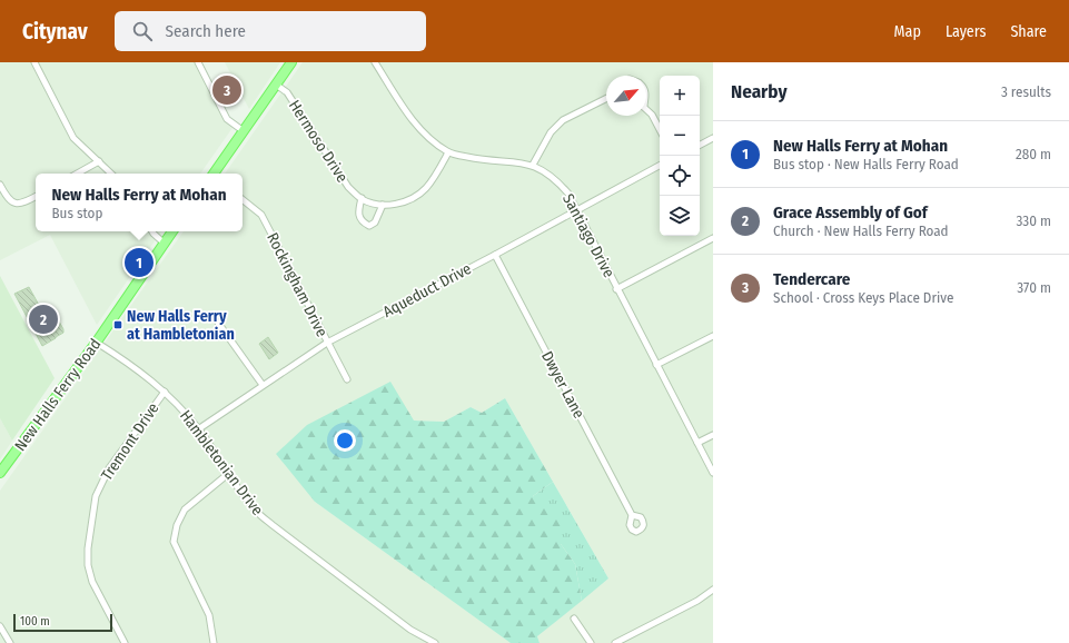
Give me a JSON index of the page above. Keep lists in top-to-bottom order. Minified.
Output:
{"streets":{"main road":["New Halls Ferry Road"],"street":["Hermoso Drive","Santiago Drive","Rockingham Drive","Aqueduct Drive","Dwyer Lane","Tremont Drive","Hambletonian Drive"]},"crossings":[["Hermoso Drive","Santiago Drive"],["Santiago Drive","Aqueduct Drive"],["Rockingham Drive","Aqueduct Drive"],["Aqueduct Drive","Dwyer Lane"],["Aqueduct Drive","Hambletonian Drive"],["New Halls Ferry Road","Hambletonian Drive"],["Tremont Drive","Hambletonian Drive"]],"places":{"transit":["New Halls Ferry at Hambletonian"]},"scale_bar":"100 m","north":"top right","page":{"header":"Citynav","search":"Search here","nav":["Map","Layers","Share"],"heading":["Nearby","3 results"],"pins":["3","1","2"],"map_buttons":["+","−"],"list":[{"mark":"1","name":"New Halls Ferry at Mohan","note":"Bus stop · New Halls Ferry Road","value":"280 m"},{"mark":"2","name":"Grace Assembly of Gof","note":"Church · New Halls Ferry Road","value":"330 m"},{"mark":"3","name":"Tendercare","note":"School · Cross Keys Place Drive","value":"370 m"}],"popup":["New Halls Ferry at Mohan","Bus stop"],"scale":"100 m"}}
